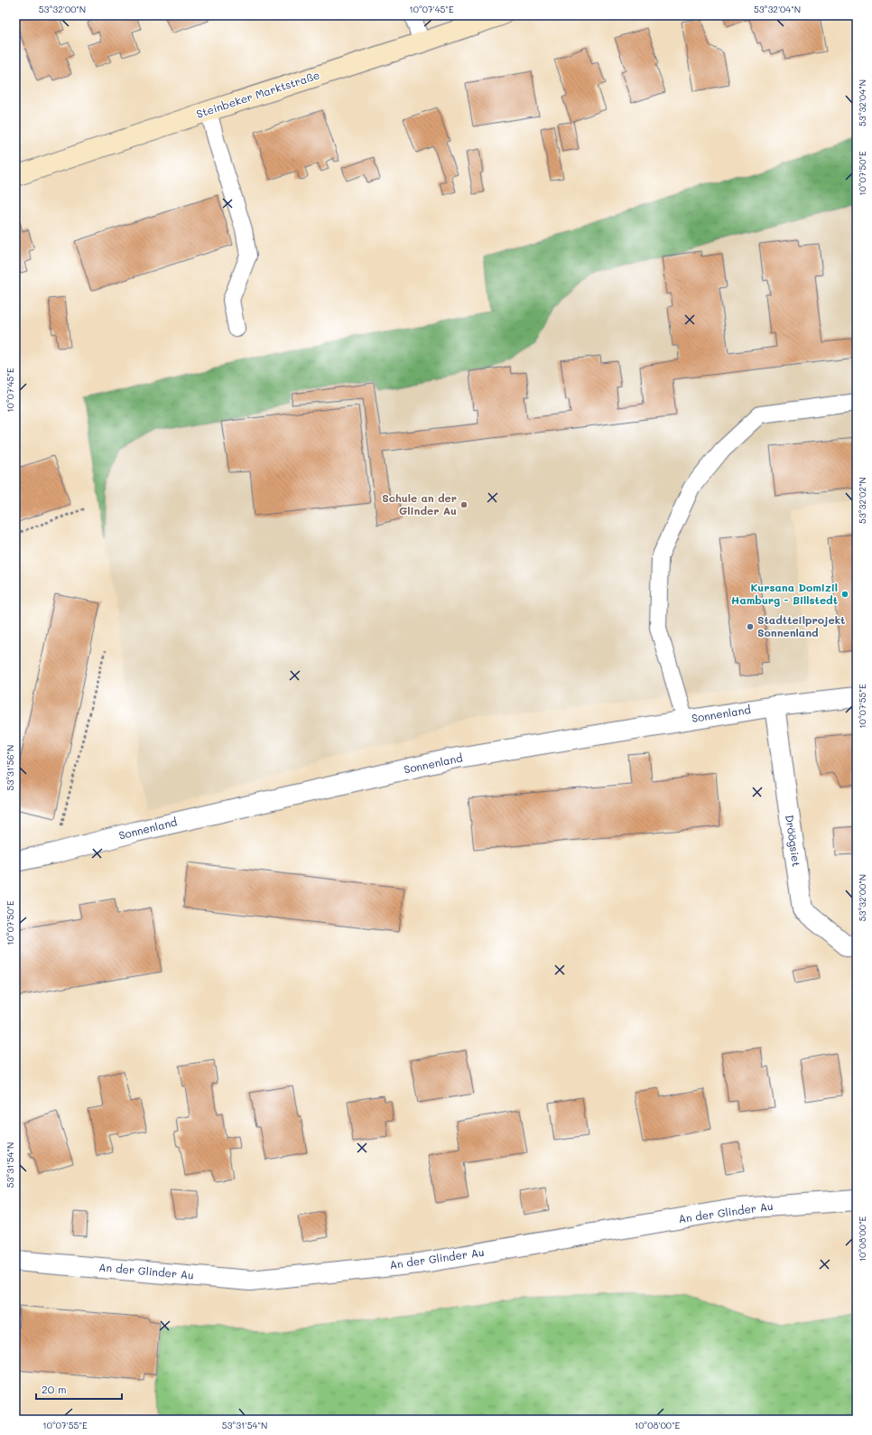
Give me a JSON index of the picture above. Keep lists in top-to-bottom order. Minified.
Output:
{"streets":{"street":["Steinbeker Marktstraße","Sonnenland","Dröögsiet","An der Glinder Au"]},"crossings":[["Sonnenland","Dröögsiet"]],"places":["Schule an der Glinder Au","Kursana Domizil Hamburg - Billstedt","Stadtteilprojekt Sonnenland"],"scale_bar":"20 m","coordinates":["53°32'00\"N","10°07'45\"E","53°32'04\"N","10°07'50\"E","53°32'02\"N","10°07'55\"E","53°31'56\"N","53°31'54\"N","10°08'00\"E"]}
